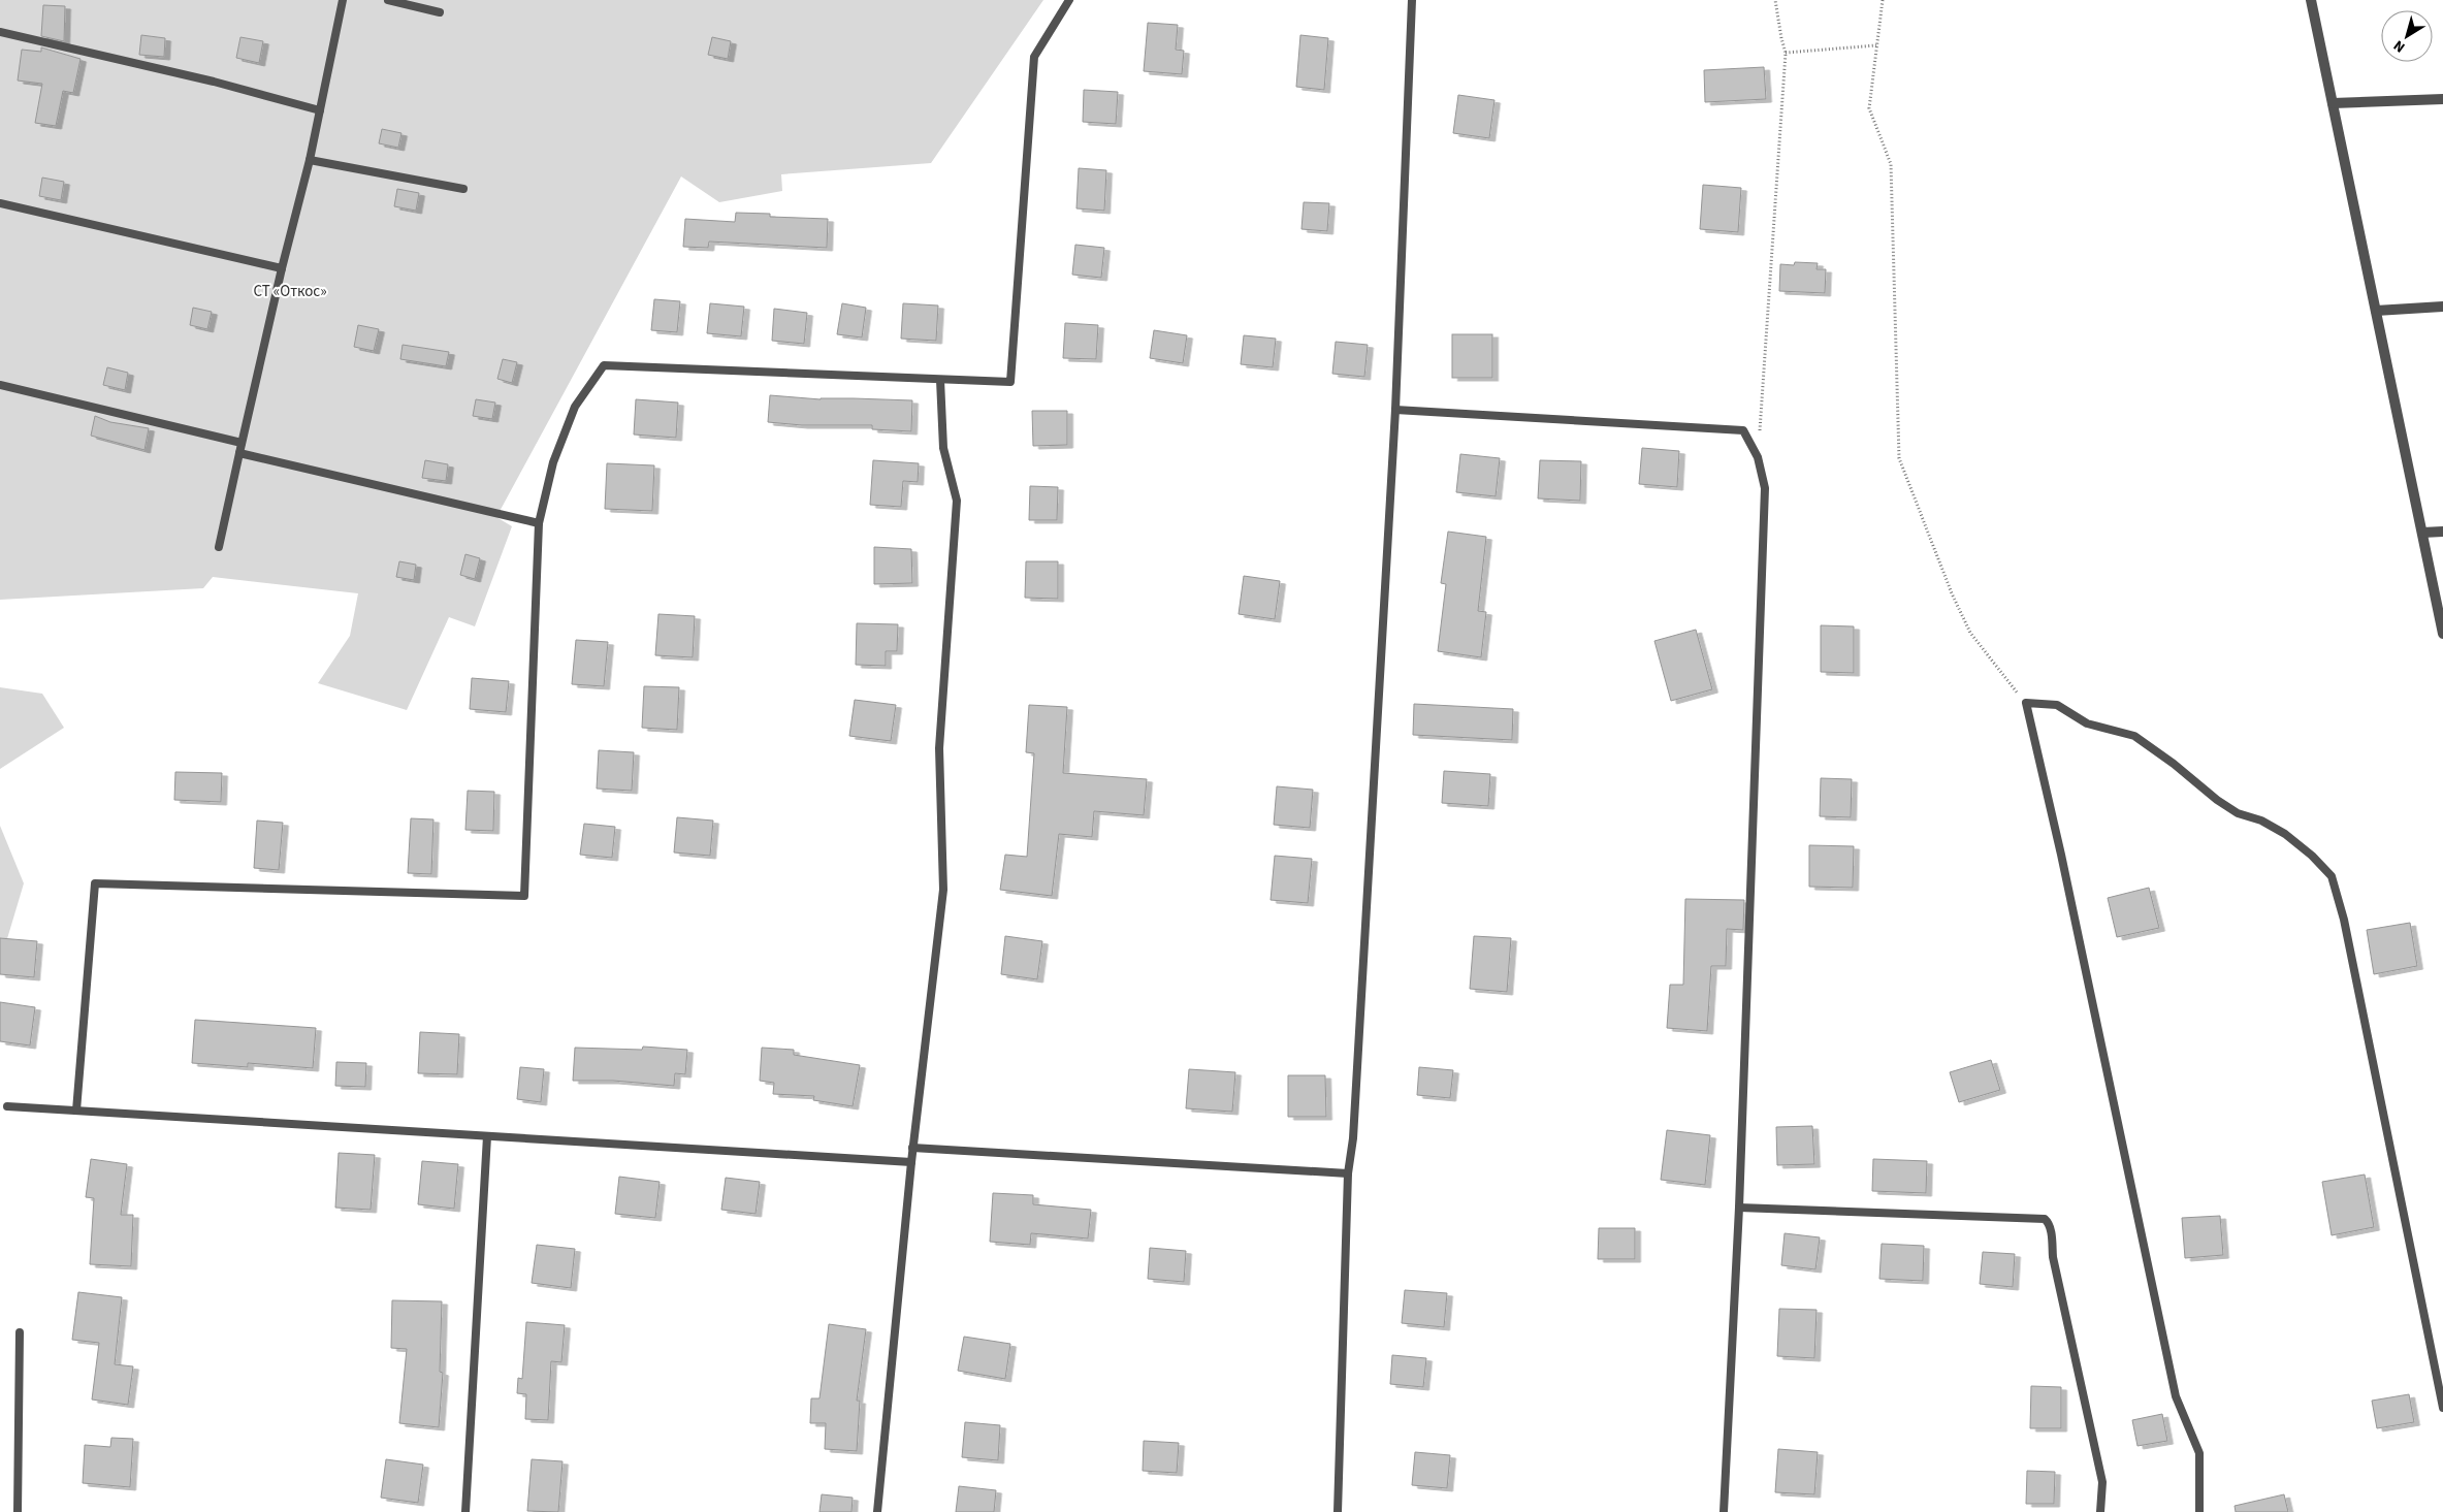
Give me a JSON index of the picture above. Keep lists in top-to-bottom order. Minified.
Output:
{"parks":["СТ «Откос»"],"north":"bottom left"}
